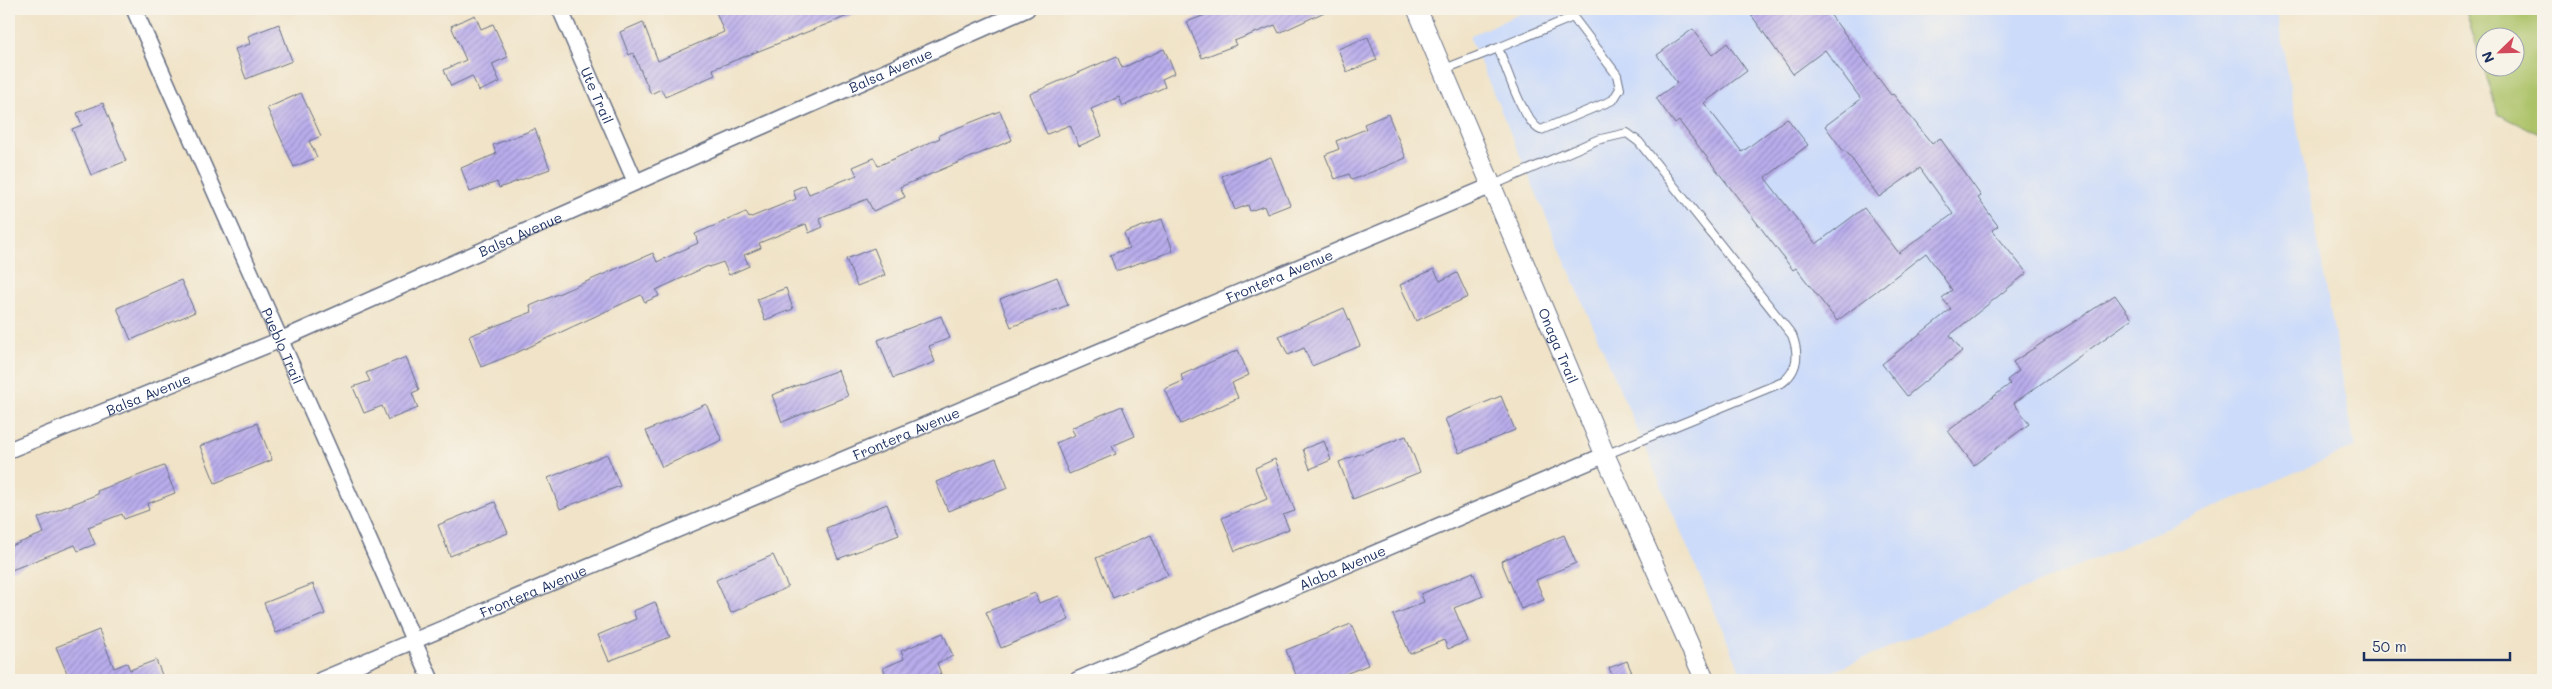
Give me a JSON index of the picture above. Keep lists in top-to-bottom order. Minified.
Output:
{"streets":{"street":["Balsa Avenue","Ute Trail","Frontera Avenue","Pueblo Trail","Onaga Trail","Alaba Avenue"]},"crossings":[["Balsa Avenue","Ute Trail"],["Balsa Avenue","Pueblo Trail"],["Frontera Avenue","Pueblo Trail"],["Frontera Avenue","Onaga Trail"],["Onaga Trail","Alaba Avenue"]],"scale_bar":"50 m","north":"bottom left"}
